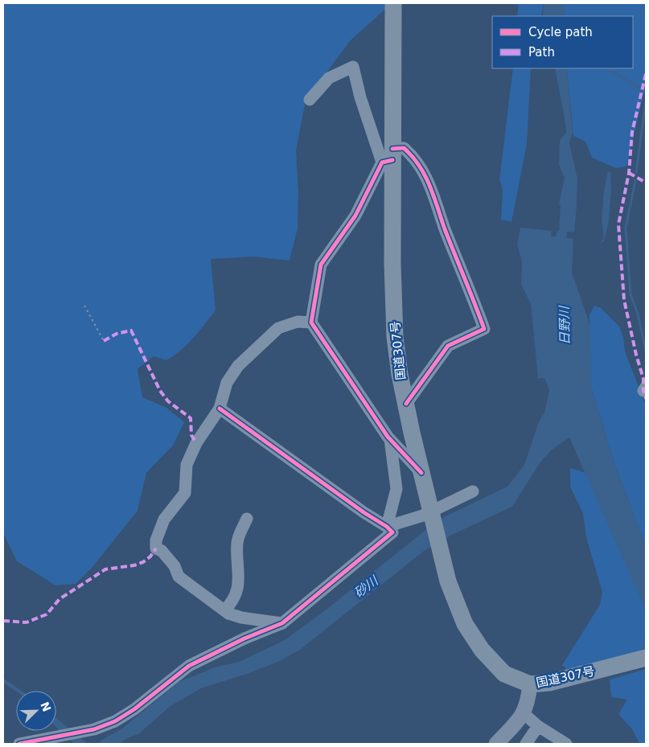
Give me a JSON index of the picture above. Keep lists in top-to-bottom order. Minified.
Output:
{"streets":{"highway":["国道307号"]},"water":["日野川","砂川"],"legend":["Cycle path","Path"],"north":"top right"}
